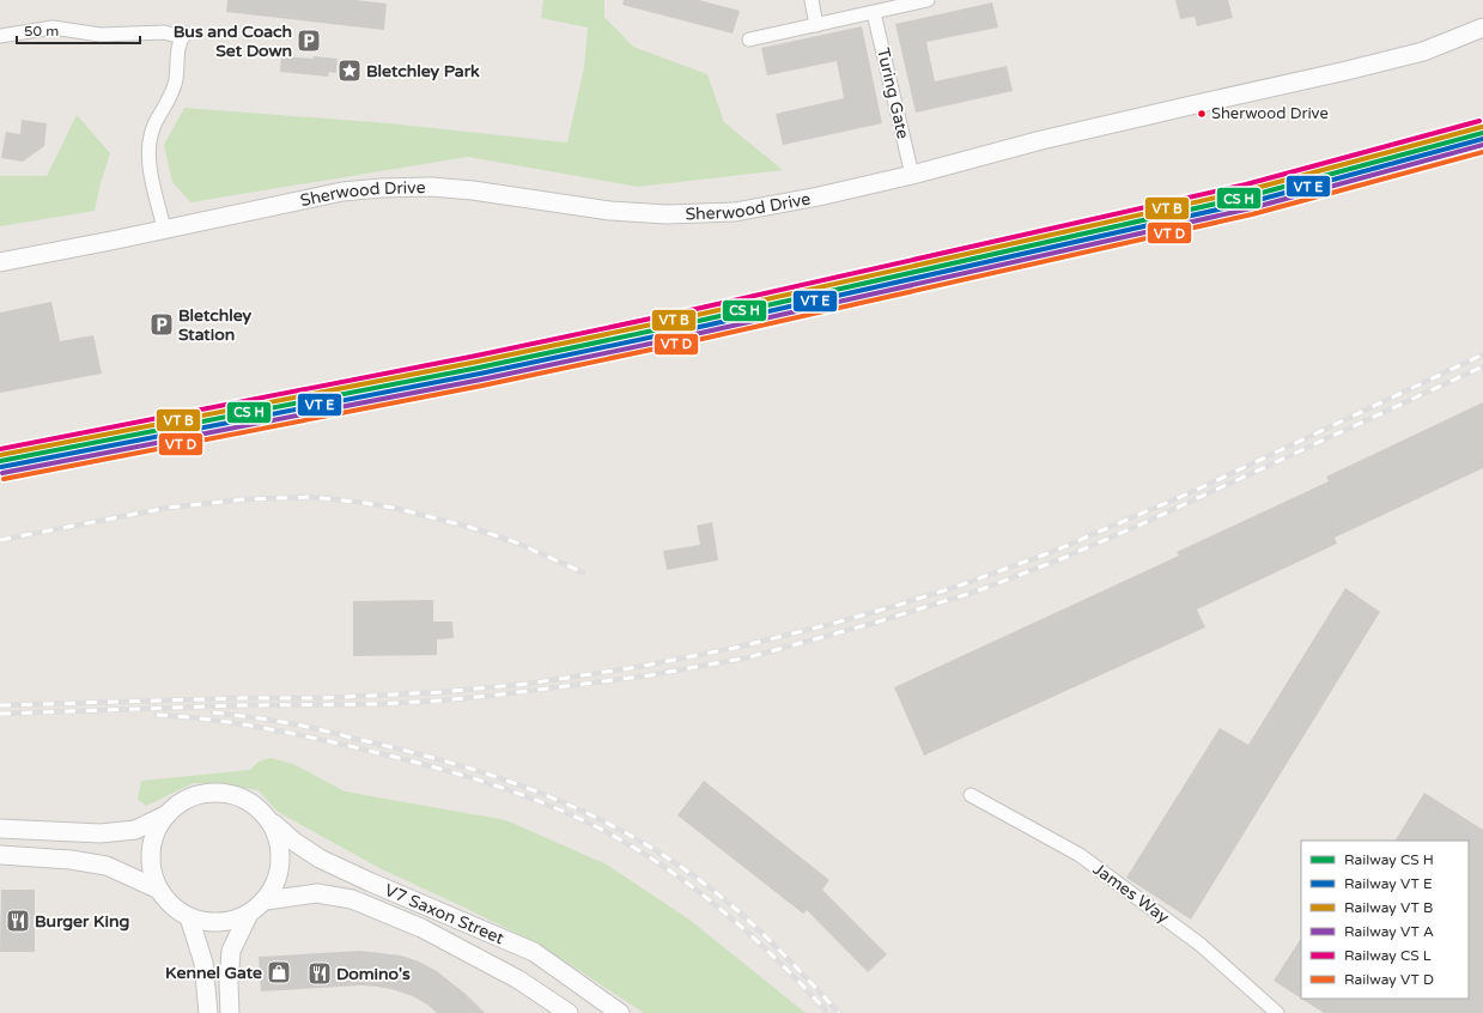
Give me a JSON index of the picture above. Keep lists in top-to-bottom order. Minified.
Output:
{"streets":{"street":["Turing Gate","Sherwood Drive","James Way","V7 Saxon Street"]},"crossings":[["Turing Gate","Sherwood Drive"]],"places":{"parking":["Bus and Coach Set Down","Bletchley Station"],"place":["Bletchley Park"],"other":["Sherwood Drive"],"restaurant":["Burger King","Domino's"],"shop":["Kennel Gate"]},"legend":["Railway CS H","Railway VT E","Railway VT B","Railway VT A","Railway CS L","Railway VT D"],"scale_bar":"50 m"}
